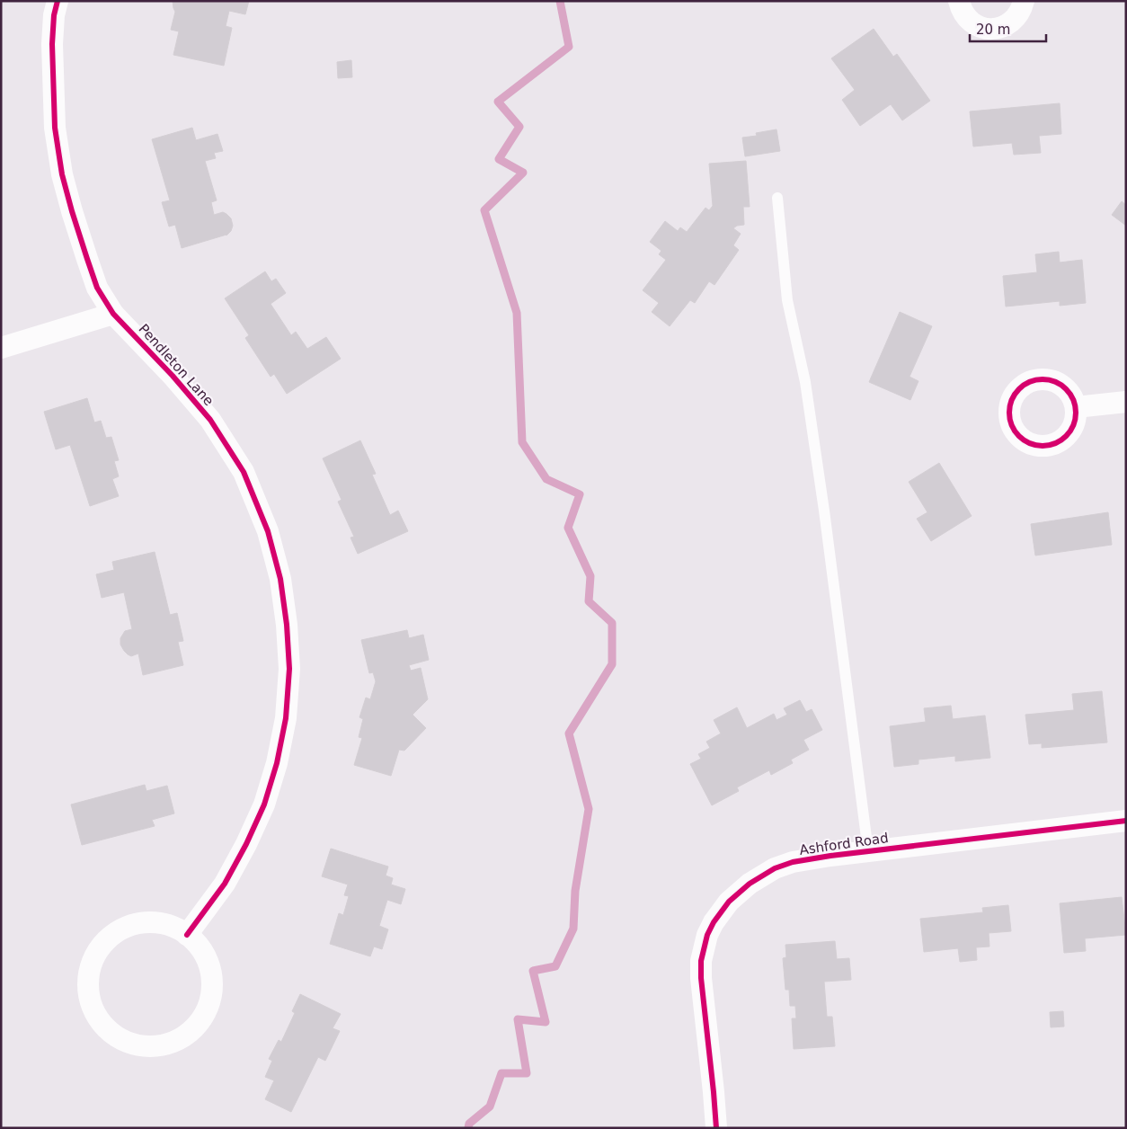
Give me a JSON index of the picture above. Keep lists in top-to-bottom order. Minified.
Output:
{"streets":{"street":["Pendleton Lane","Ashford Road"]},"scale_bar":"20 m"}
